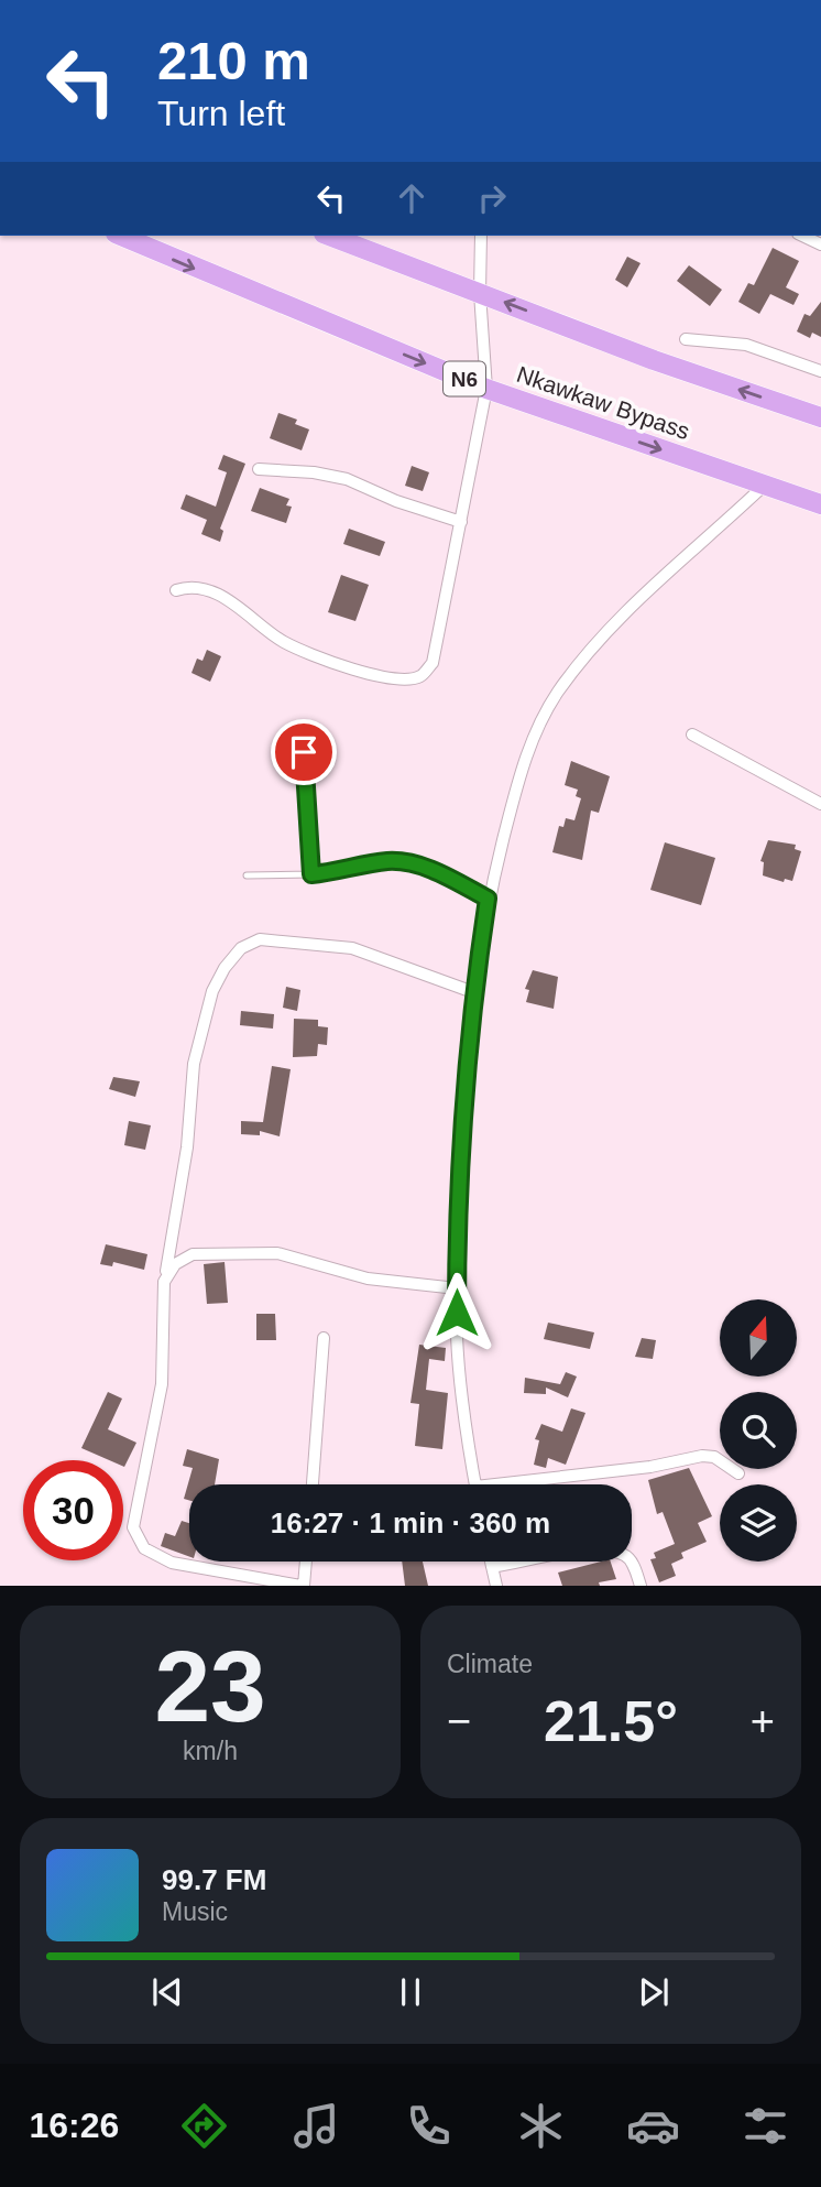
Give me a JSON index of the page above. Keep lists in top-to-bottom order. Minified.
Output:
{"streets":{"highway":["N6","Nkawkaw Bypass"]},"north":"top","page":{"turn":["210 m","Turn left"],"limit":"30","trip":"16:27 · 1 min · 360 m","tile":[["23","km/h"],"Climate"],"heat":["−","21.5°","+"],"song":["99.7 FM","Music"],"tabs":"16:26"}}
